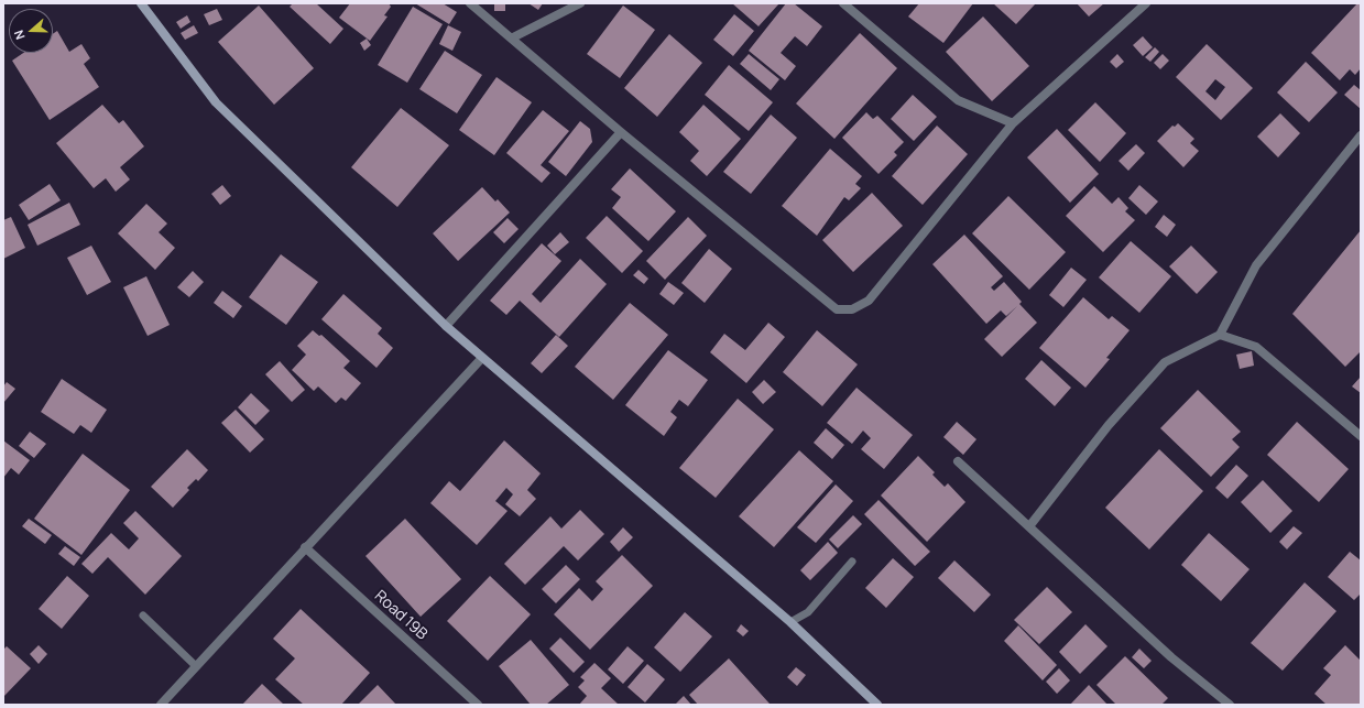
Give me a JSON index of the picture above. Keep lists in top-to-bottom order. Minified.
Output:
{"streets":{"street":["Road 19B"]},"north":"left"}
